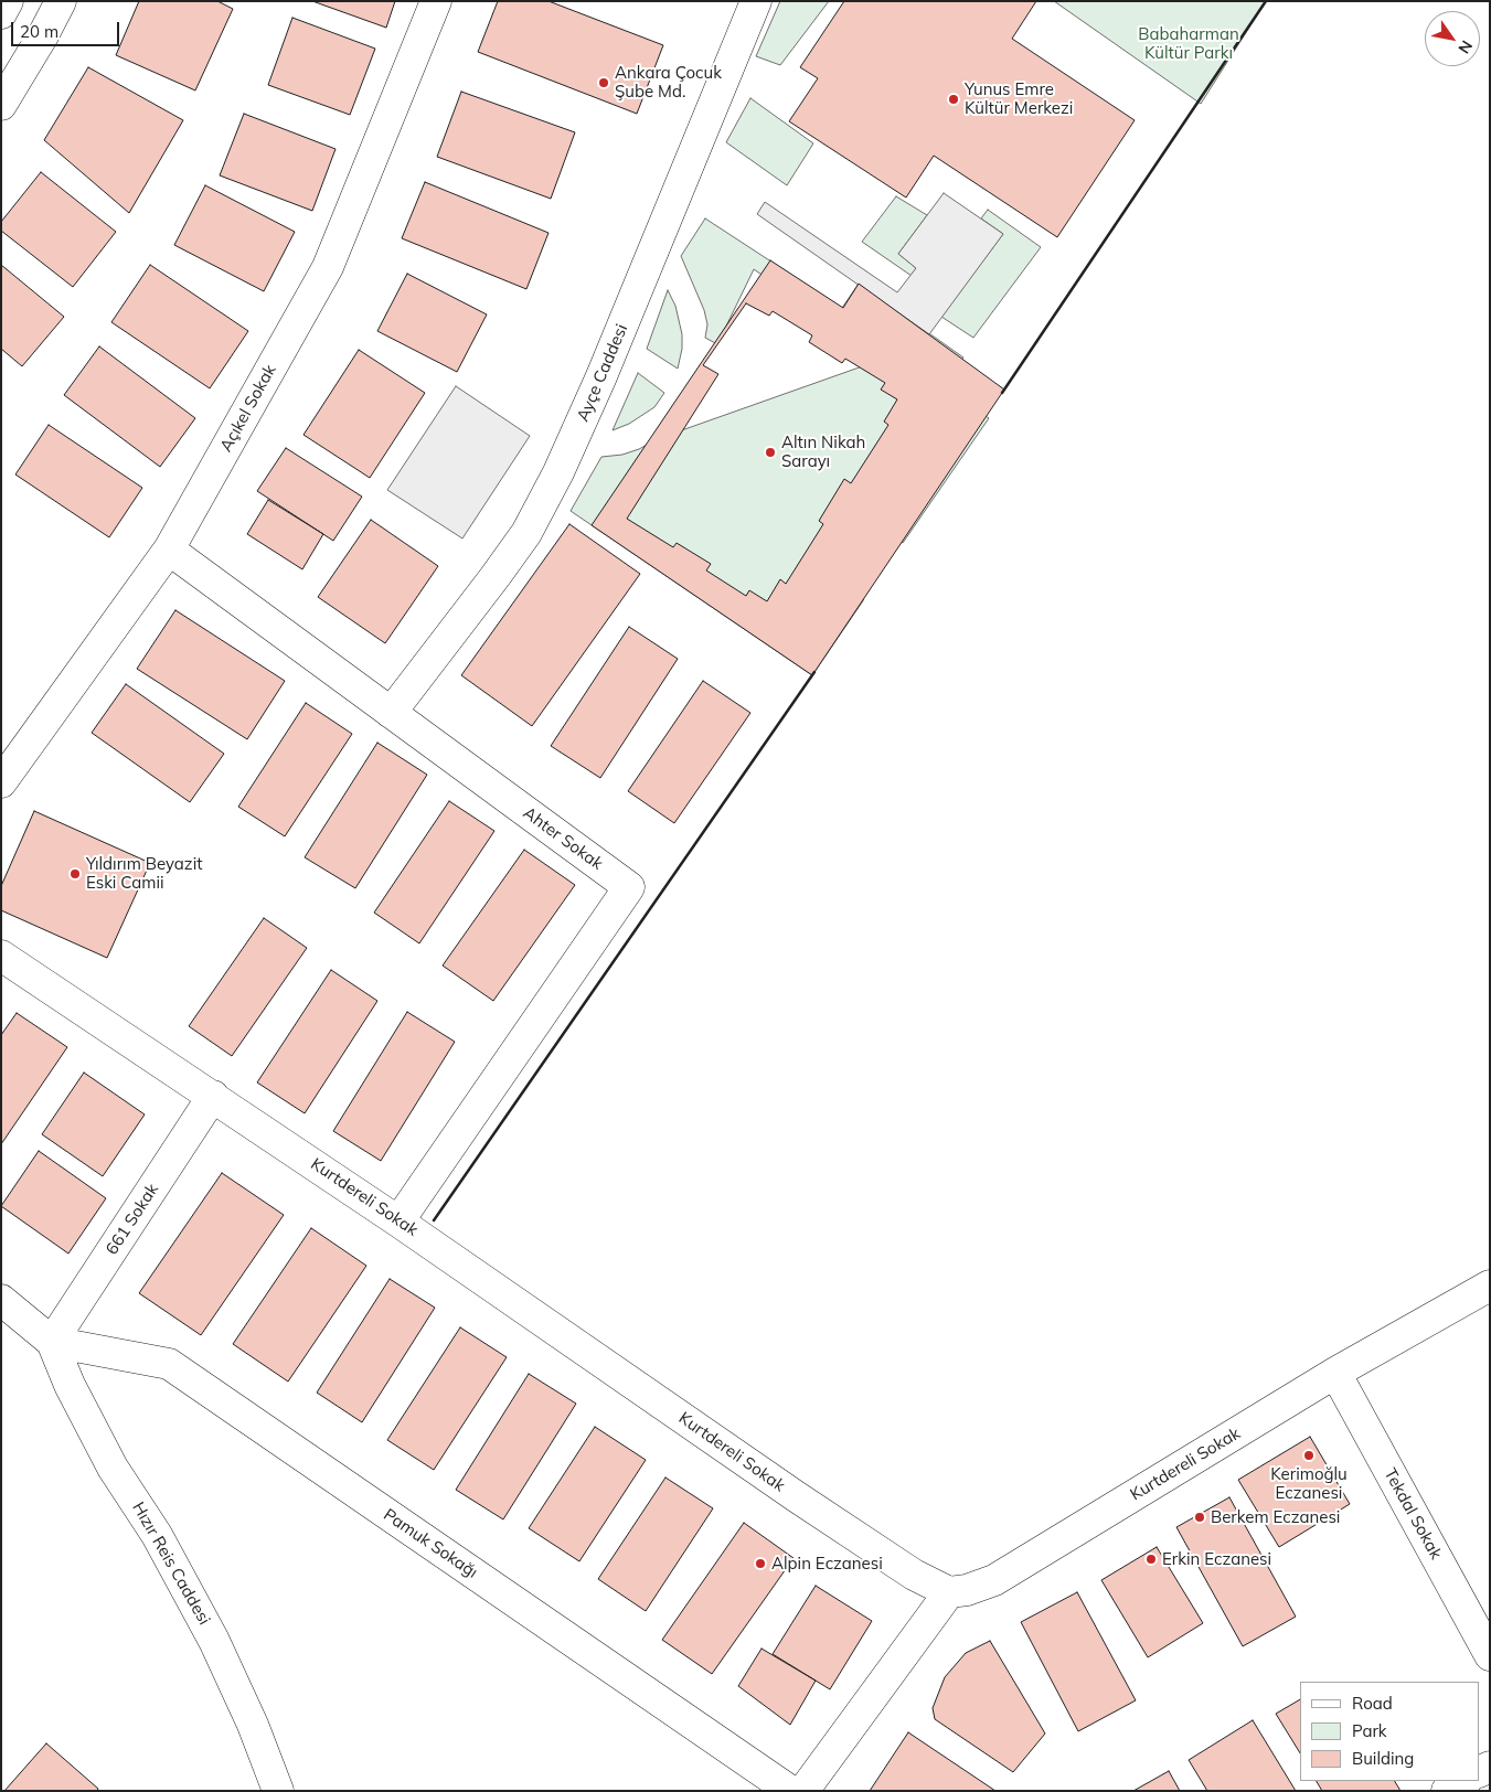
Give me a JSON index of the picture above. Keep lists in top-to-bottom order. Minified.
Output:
{"streets":{"street":["Ayçe Caddesi","Açıkel Sokak","Ahter Sokak","Kurtdereli Sokak","661 Sokak","Tekdal Sokak","Pamuk Sokağı","Hızır Reis Caddesi"]},"crossings":[["Ayçe Caddesi","Ahter Sokak"],["Açıkel Sokak","Ahter Sokak"],["Ahter Sokak","Kurtdereli Sokak"],["Kurtdereli Sokak","661 Sokak"],["Kurtdereli Sokak","Tekdal Sokak"],["661 Sokak","Pamuk Sokağı"],["661 Sokak","Hızır Reis Caddesi"],["Pamuk Sokağı","Hızır Reis Caddesi"]],"parks":["Babaharman Kültür Parkı"],"places":["Ankara Çocuk Şube Md.","Yunus Emre Kültür Merkezi","Altın Nikah Sarayı","Yıldırım Beyazit Eski Camii","Kerimoğlu Eczanesi","Berkem Eczanesi","Erkin Eczanesi","Alpin Eczanesi"],"legend":["Road","Park","Building"],"scale_bar":"20 m","north":"bottom right"}
